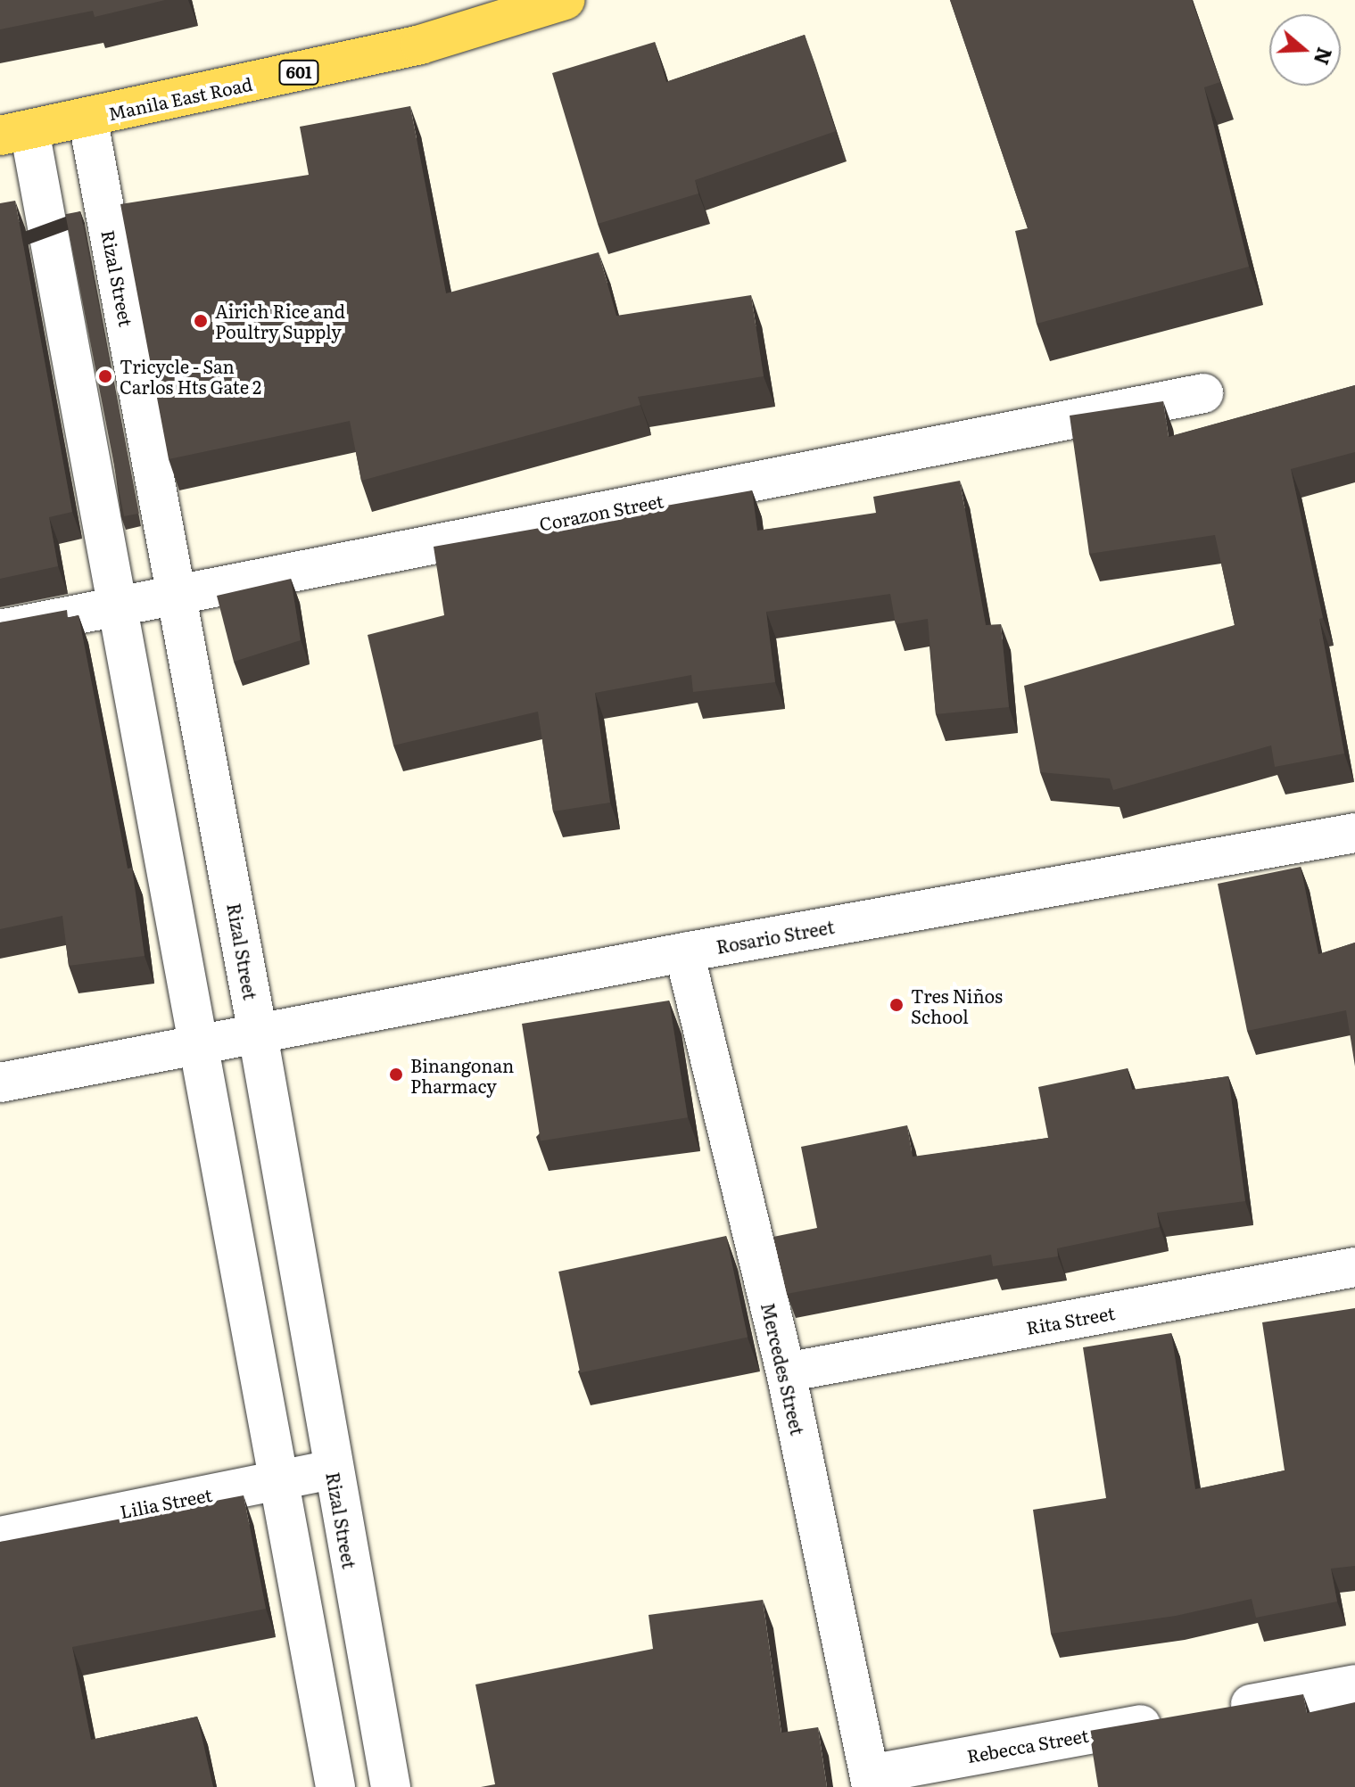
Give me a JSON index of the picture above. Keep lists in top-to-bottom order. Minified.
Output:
{"streets":{"main road":["601","Manila East Road"],"street":["Rizal Street","Corazon Street","Rosario Street","Rita Street","Mercedes Street","Lilia Street","Rebecca Street"]},"crossings":[["Manila East Road","Rizal Street"],["Rizal Street","Corazon Street"],["Rizal Street","Rosario Street"],["Rizal Street","Lilia Street"],["Rosario Street","Mercedes Street"],["Rita Street","Mercedes Street"],["Mercedes Street","Rebecca Street"]],"places":["Airich Rice and Poultry Supply","Tricycle - San Carlos Hts Gate 2","Tres Niños School","Binangonan Pharmacy"],"north":"right"}
